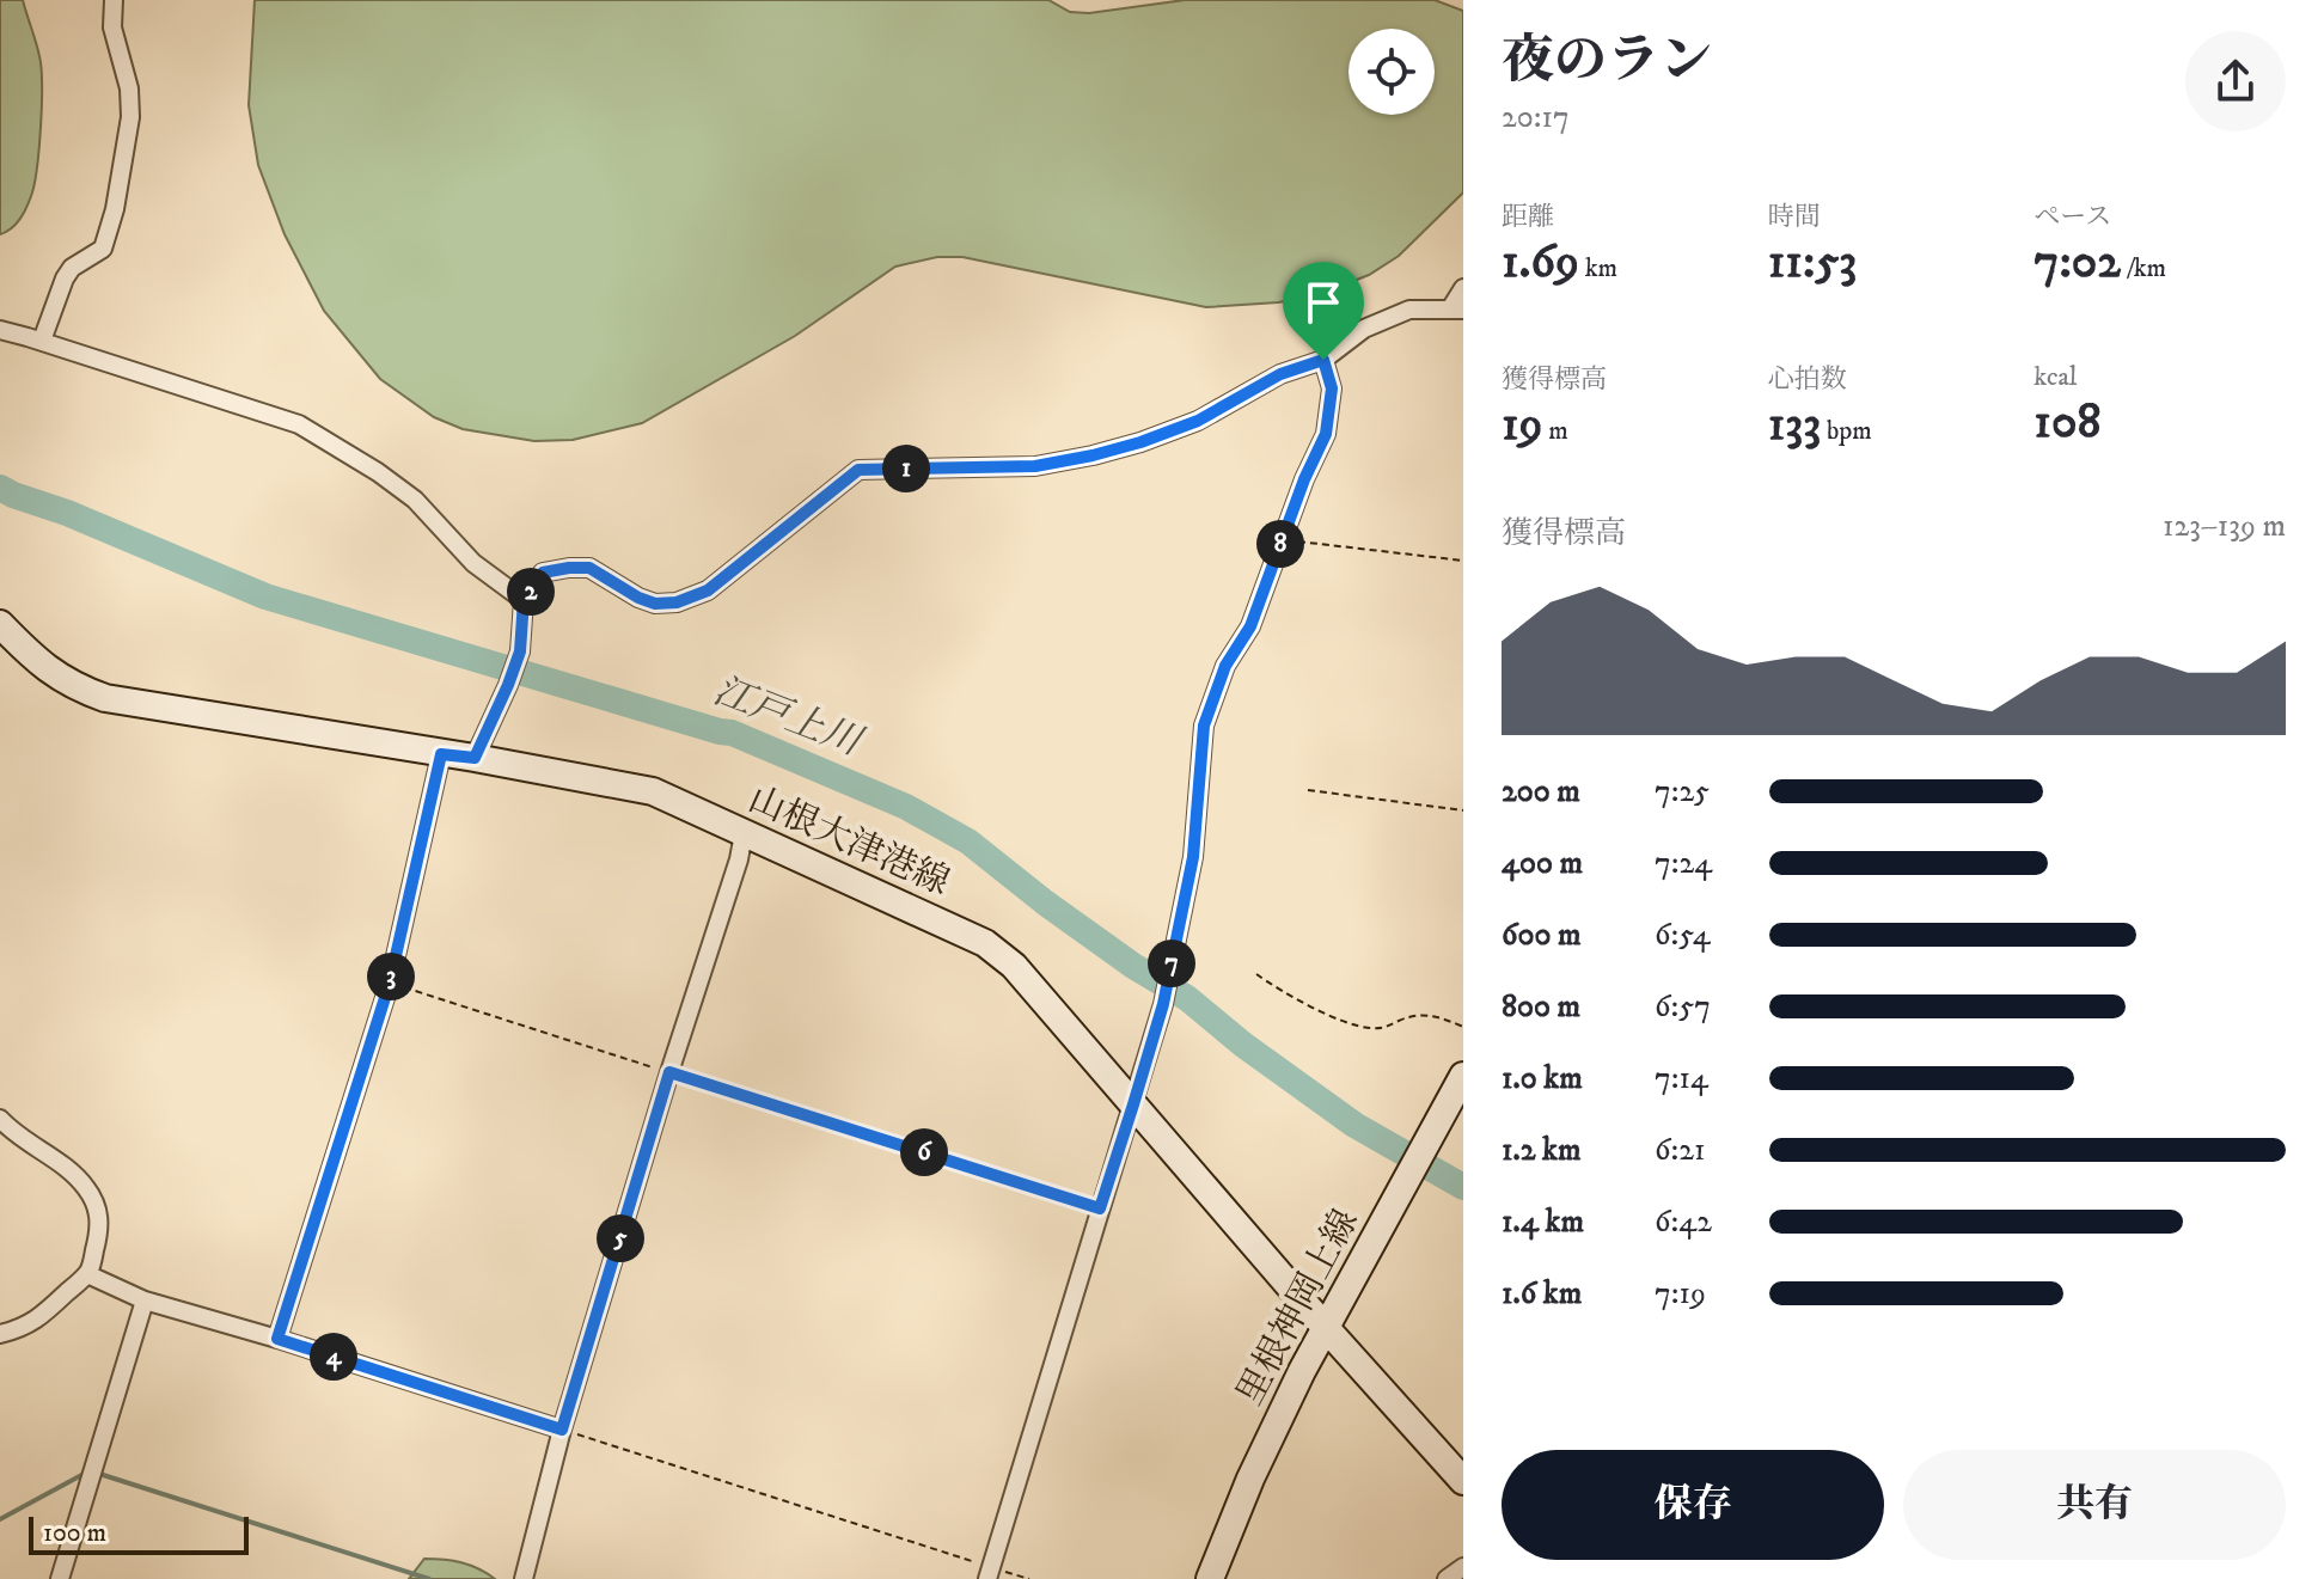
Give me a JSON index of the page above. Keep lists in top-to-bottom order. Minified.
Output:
{"streets":{"main road":["山根大津港線","里根神岡上線"]},"crossings":[["山根大津港線","里根神岡上線"]],"water":["江戸上川"],"scale_bar":"100 m","page":{"heading":["夜のラン","20:17"],"stats":[["距離","1.69 km"],["時間","11:53"],["ペース","7:02 /km"],["獲得標高","19 m"],["心拍数","133 bpm"],["kcal","108"]],"pins":["1","8","2","7","3","6","5","4"],"chart":["獲得標高","123–139 m"],"list":[{"name":"200 m","note":"7:25"},{"name":"400 m","note":"7:24"},{"name":"600 m","note":"6:54"},{"name":"800 m","note":"6:57"},{"name":"1.0 km","note":"7:14"},{"name":"1.2 km","note":"6:21"},{"name":"1.4 km","note":"6:42"},{"name":"1.6 km","note":"7:19"}],"buttons":["保存","共有"],"scale":"100 m"}}
